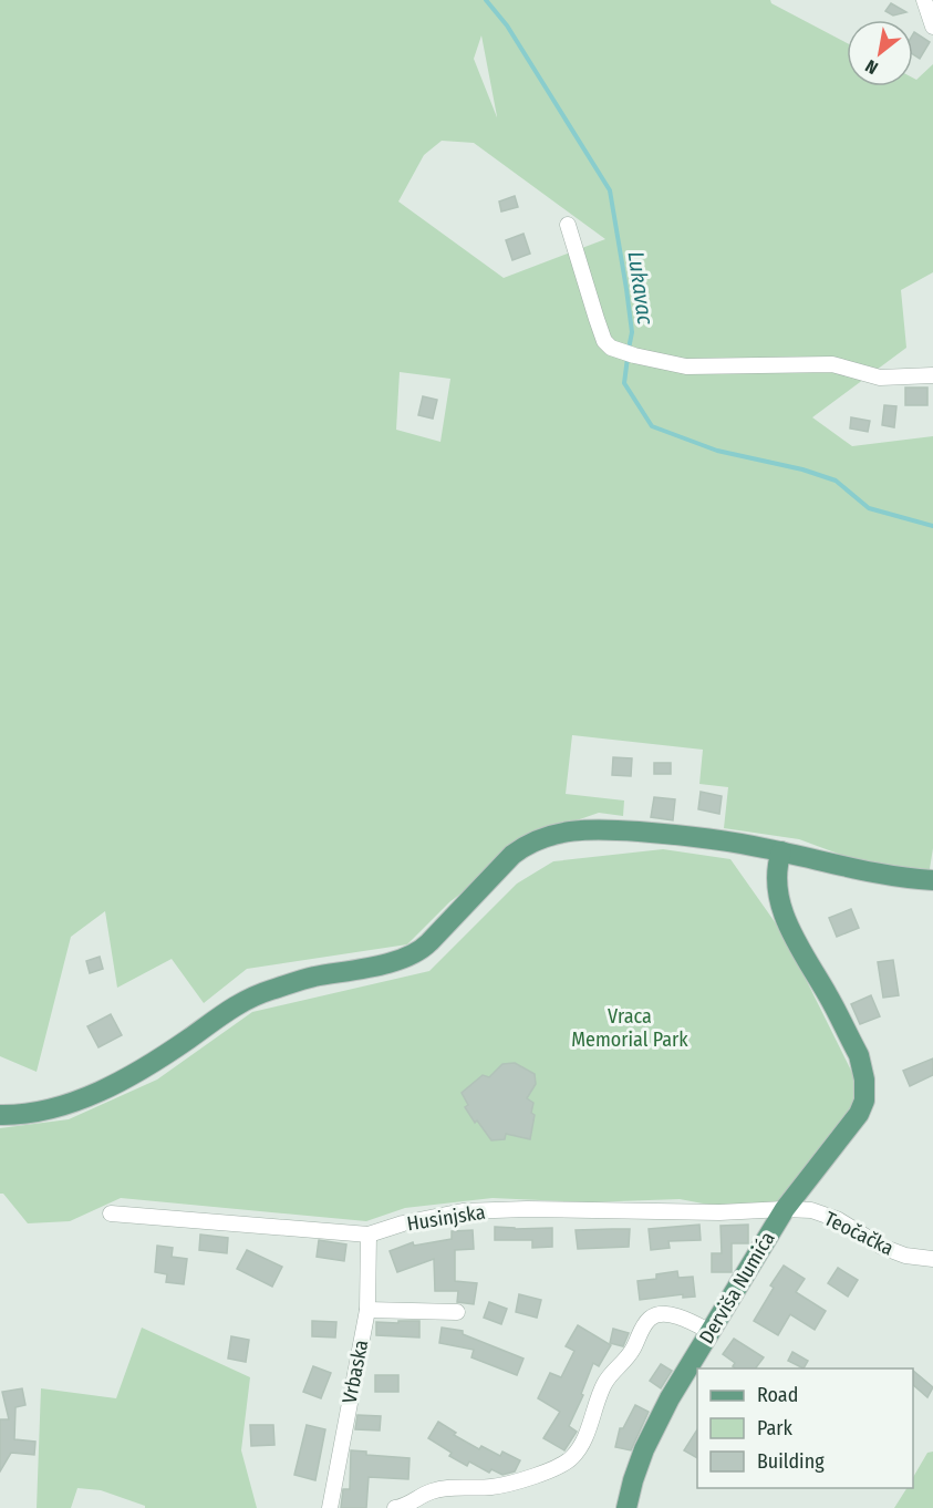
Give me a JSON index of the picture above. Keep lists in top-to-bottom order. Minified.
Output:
{"streets":{"main road":["Derviša Numića"],"street":["Husinjska","Teočačka","Vrbaska"]},"crossings":[["Husinjska","Teočačka"],["Husinjska","Derviša Numića"],["Husinjska","Vrbaska"],["Teočačka","Derviša Numića"]],"water":["Lukavac"],"parks":["Vraca Memorial Park"],"legend":["Road","Park","Building"],"north":"bottom left"}
